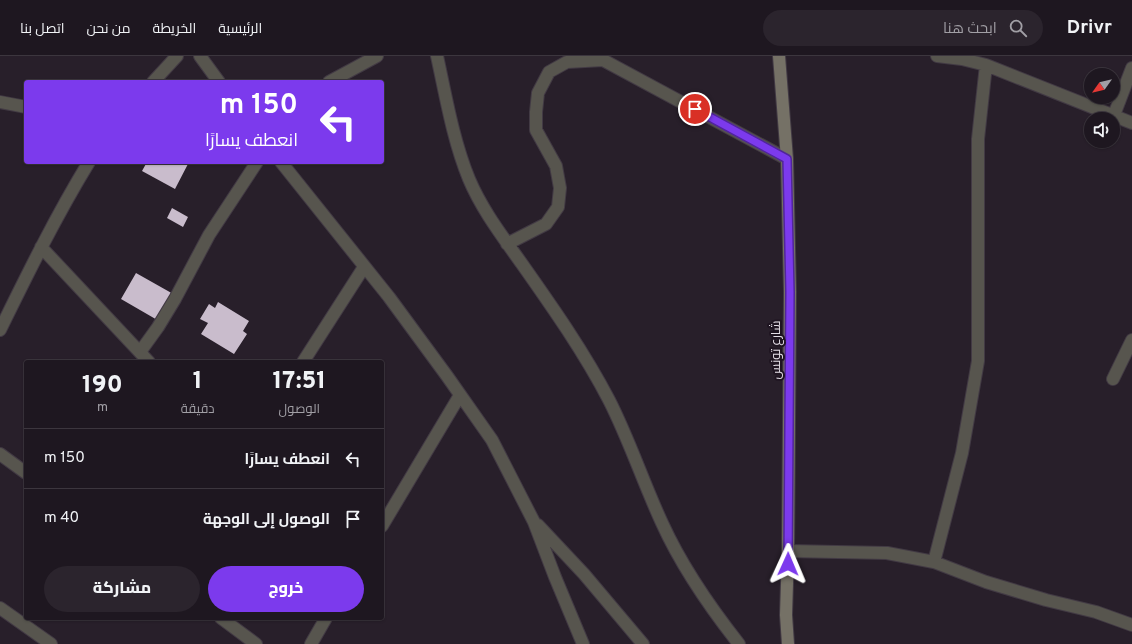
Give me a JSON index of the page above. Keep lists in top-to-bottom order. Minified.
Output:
{"streets":{"street":["شارع تونس"]},"north":"bottom left","page":{"header":"Drivr","search":"ابحث هنا","nav":["الرئيسية","الخريطة","من نحن","اتصل بنا"],"turn":["150 m","انعطف يسارًا"],"eta":["17:51","الوصول","1","دقيقة","190","m"],"list":[{"name":"انعطف يسارًا","value":"150 m"},{"name":"الوصول إلى الوجهة","value":"40 m"}],"buttons":["خروج","مشاركة"]}}
